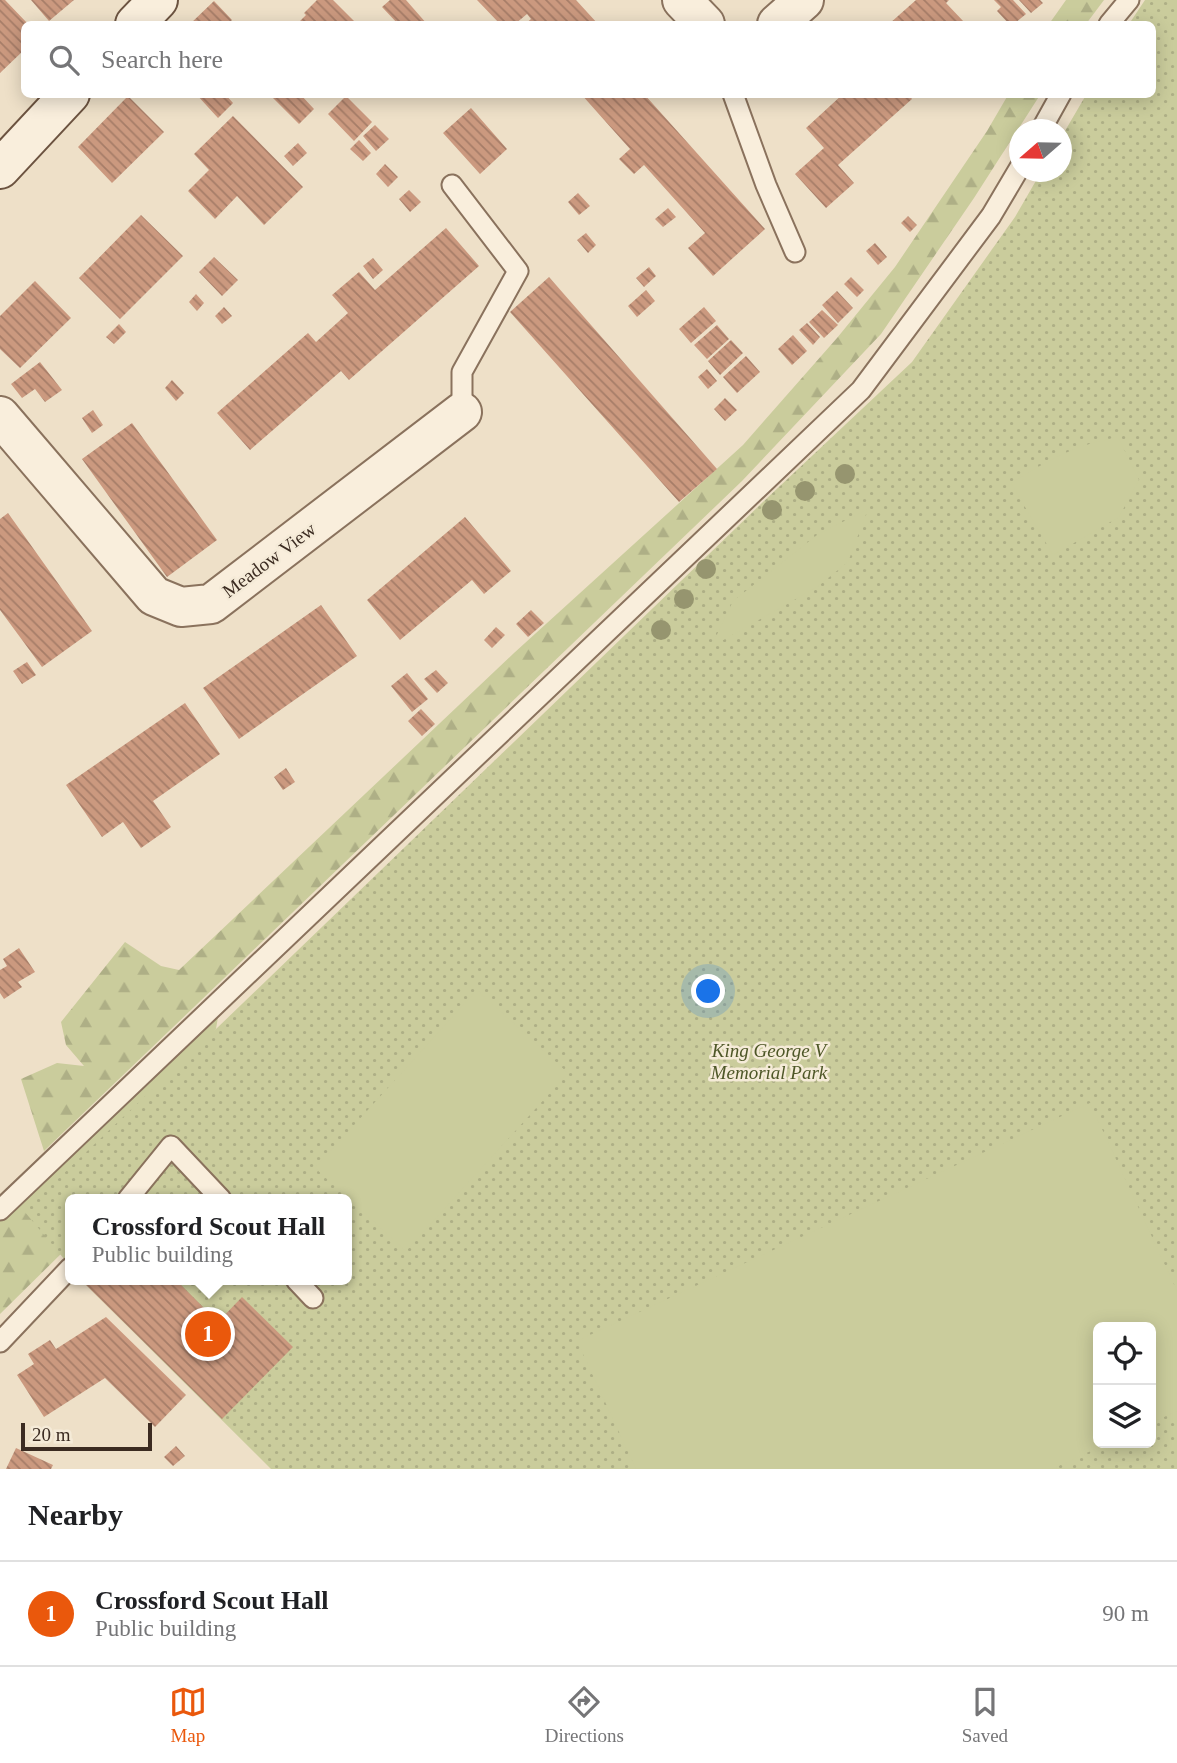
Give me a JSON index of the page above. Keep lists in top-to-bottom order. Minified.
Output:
{"streets":{"street":["Meadow View"]},"parks":["King George V Memorial Park"],"scale_bar":"20 m","north":"left","page":{"search":"Search here","popup":["Crossford Scout Hall","Public building"],"pins":"1","scale":"20 m","heading":"Nearby","list":[{"mark":"1","name":"Crossford Scout Hall","note":"Public building","value":"90 m"}],"nav":["Map","Directions","Saved"]}}
